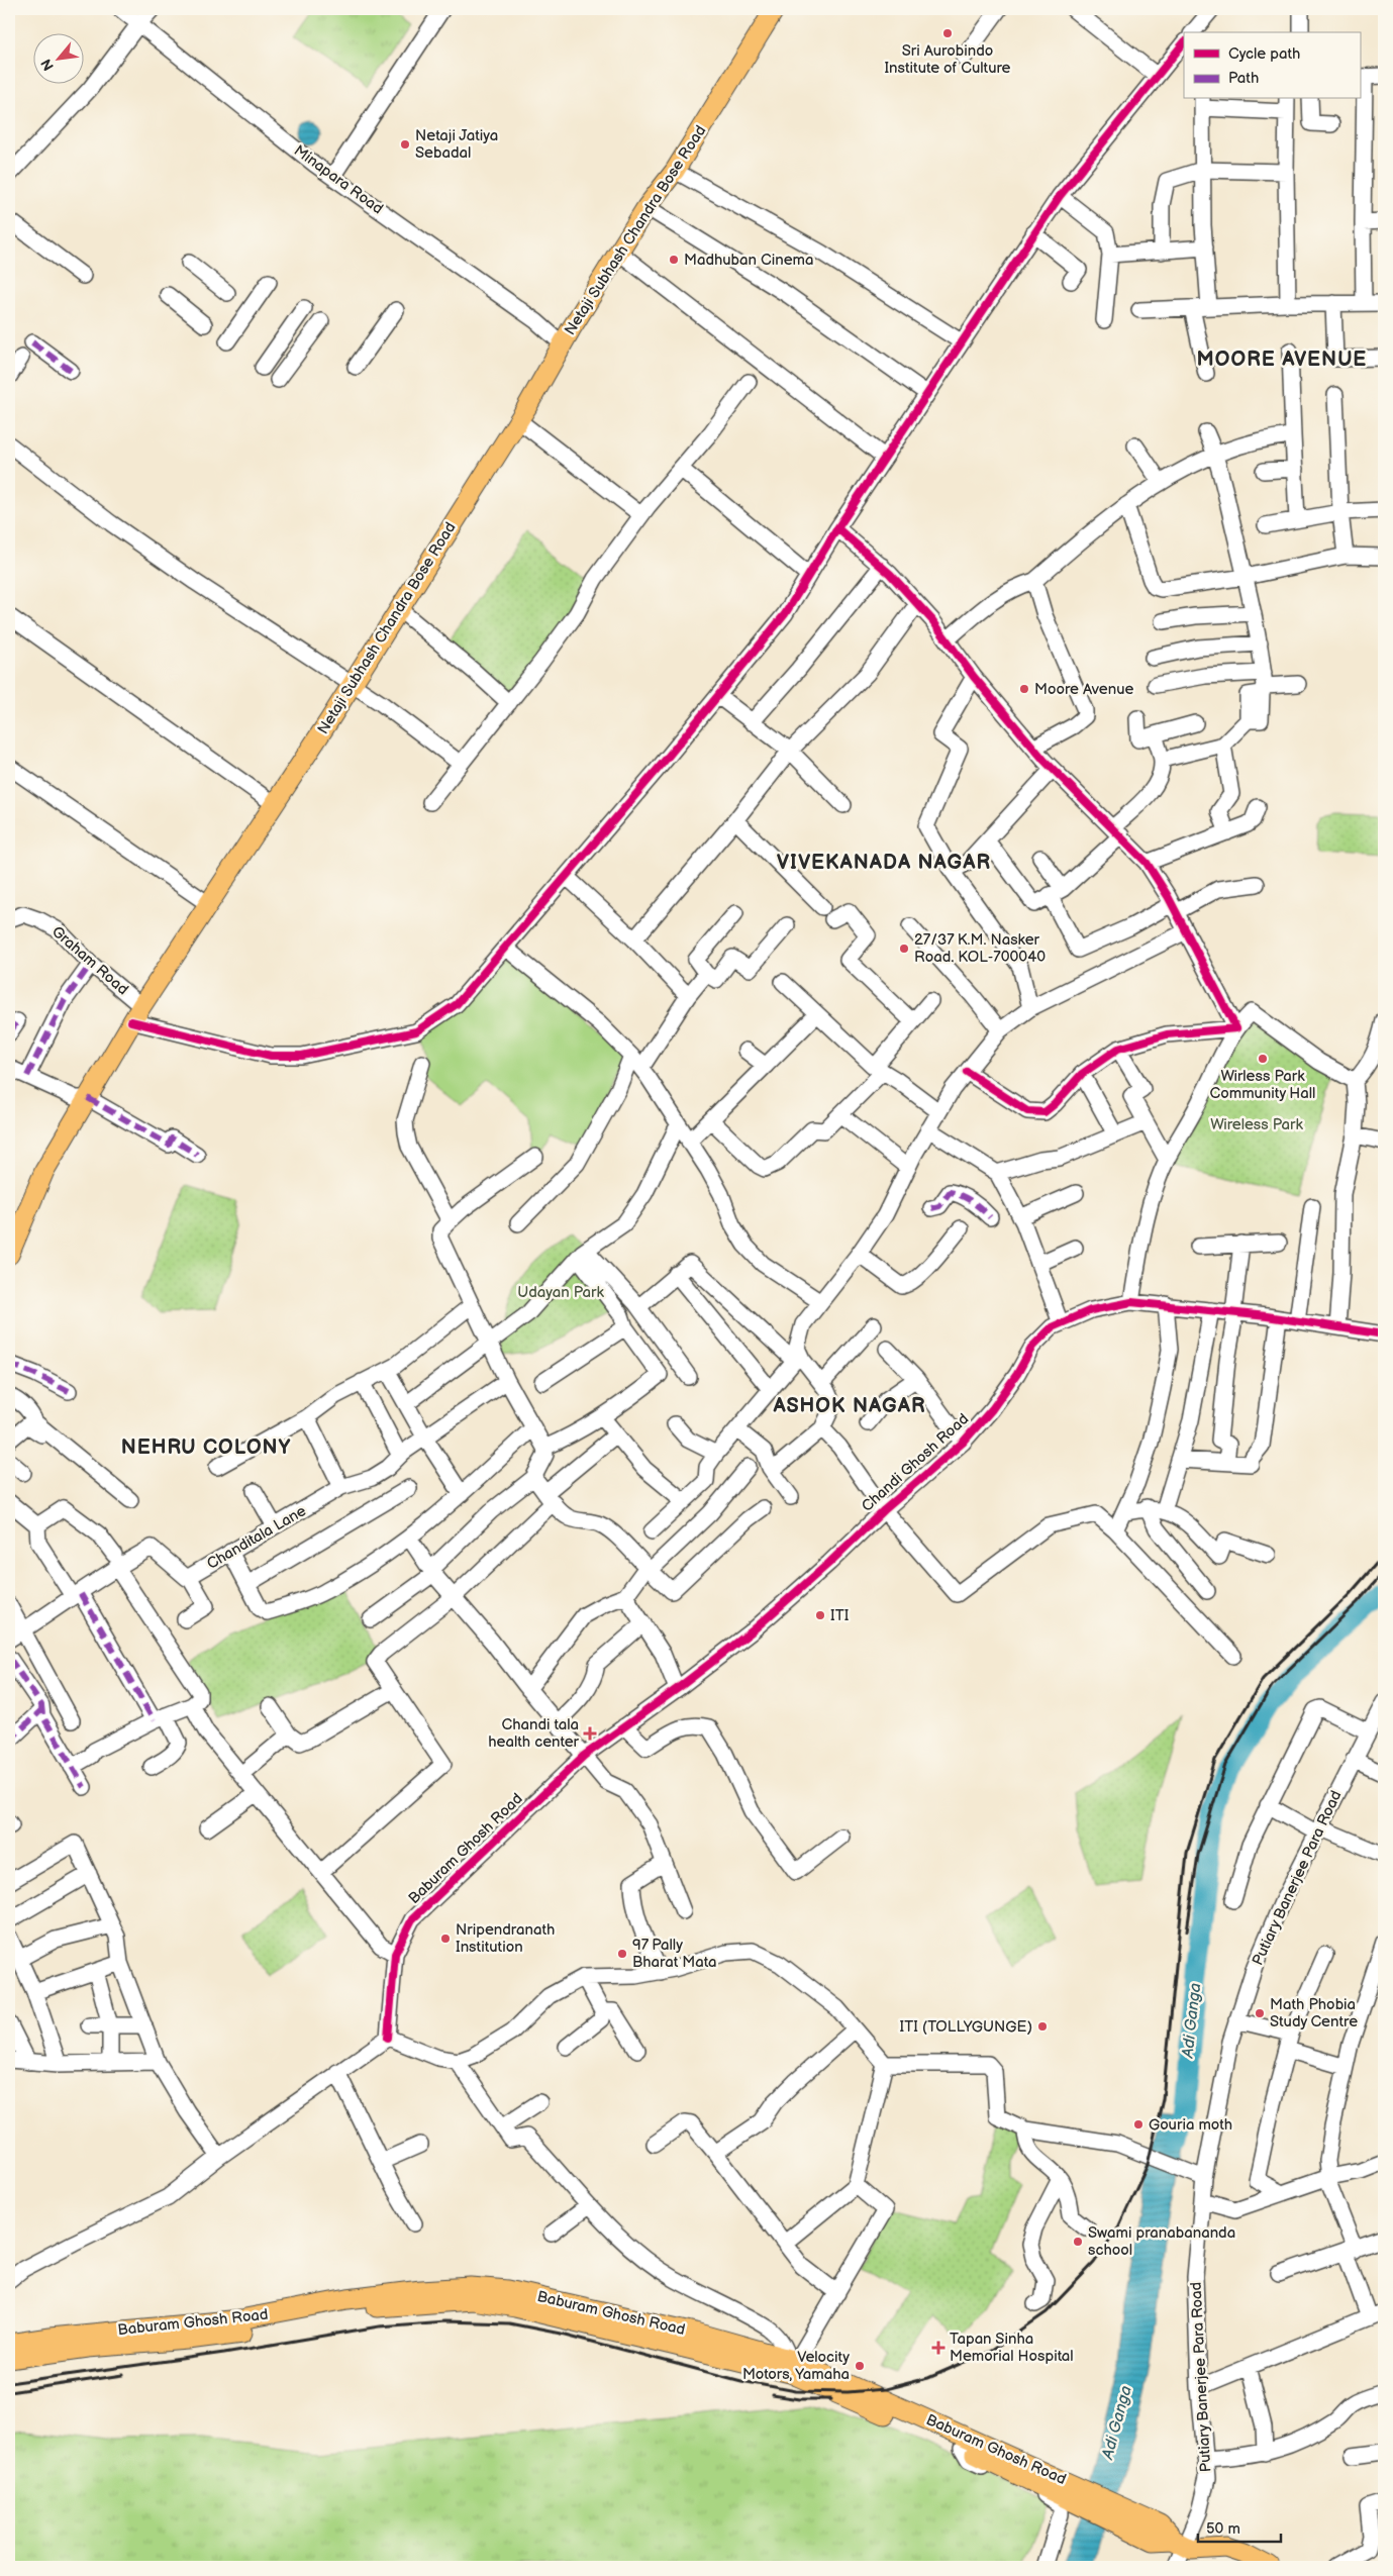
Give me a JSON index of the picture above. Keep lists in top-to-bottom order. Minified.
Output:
{"streets":{"main road":["Netaji Subhash Chandra Bose Road","Baburam Ghosh Road"],"street":["Minapara Road","Graham Road","Chandi Ghosh Road","Chanditala Lane","Putiary Banerjee Para Road"]},"crossings":[["Minapara Road","Netaji Subhash Chandra Bose Road"],["Netaji Subhash Chandra Bose Road","Graham Road"],["Chandi Ghosh Road","Baburam Ghosh Road"],["Baburam Ghosh Road","Putiary Banerjee Para Road"]],"districts":["MOORE AVENUE","VIVEKANADA NAGAR","ASHOK NAGAR","NEHRU COLONY"],"water":["Adi Ganga"],"parks":["Wireless Park","Udayan Park"],"places":{"other":["Sri Aurobindo Institute of Culture","Netaji Jatiya Sebadal","Madhuban Cinema","Moore Avenue","27/37 K.M. Nasker Road. KOL-700040","Wirless Park Community Hall","ITI","Nripendranath Institution","97 Pally Bharat Mata","Math Phobia Study Centre","ITI (TOLLYGUNGE)","Gouria moth","Swami pranabananda school","Velocity Motors, Yamaha"],"health":["Chandi tala health center","Tapan Sinha Memorial Hospital"]},"legend":["Cycle path","Path"],"scale_bar":"50 m","north":"bottom left"}
